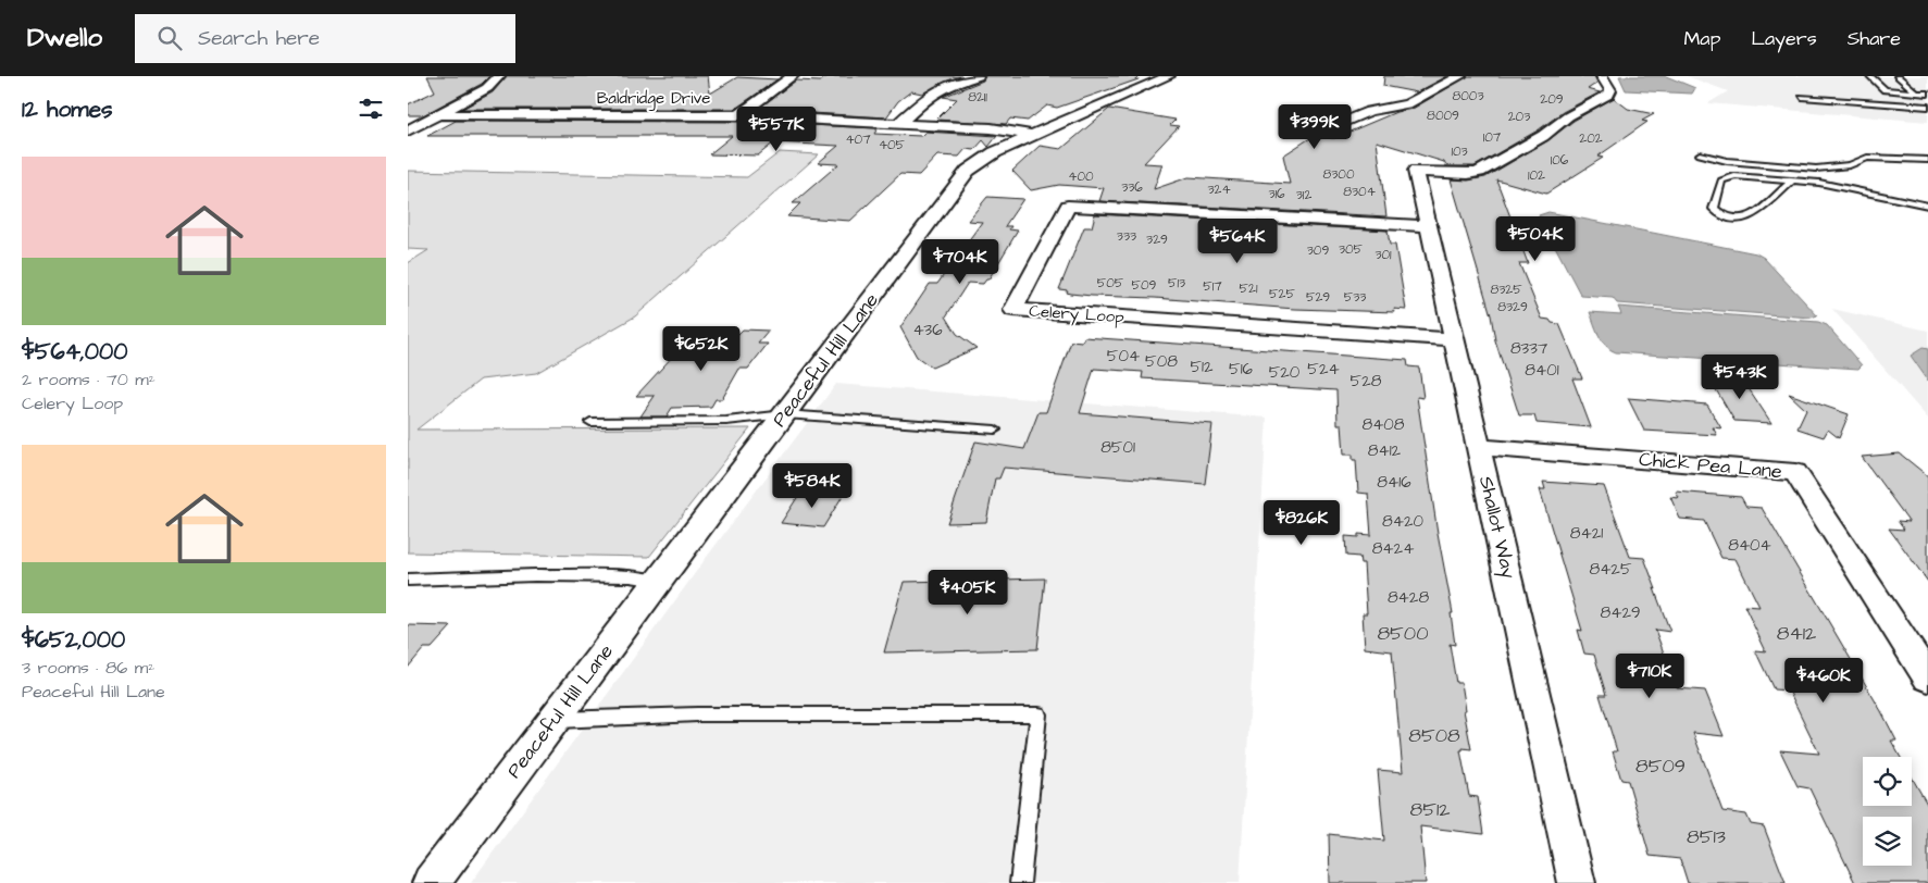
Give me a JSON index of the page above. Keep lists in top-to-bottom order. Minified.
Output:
{"streets":{"street":["Baldridge Drive","Celery Loop","Peaceful Hill Lane","Chick Pea Lane","Shallot Way"]},"crossings":[["Baldridge Drive","Peaceful Hill Lane"],["Celery Loop","Shallot Way"],["Chick Pea Lane","Shallot Way"]],"house_numbers":["8003","8211","209","8009","203","107","202","407","405","103","106","8300","102","400","336","324","8304","316","312","333","329","305","309","301","505","513","509","517","521","8325","525","529","533","8329","436","8337","504","508","512","516","524","8401","520","528","8408","8501","8412","8416","8420","8421","8404","8424","8425","8428","8429","8500","8412","8508","8509","8512","8513"],"page":{"header":"Dwello","search":"Search here","nav":["Map","Layers","Share"],"heading":"12 homes","price":["$399K","$557K","$504K","$564K","$704K","$652K","$543K","$584K","$826K","$405K","$710K","$460K"],"list":[{"name":"$564,000","note":"2 rooms · 70 m² · Celery Loop"},{"name":"$652,000","note":"3 rooms · 86 m² · Peaceful Hill Lane"}]}}
